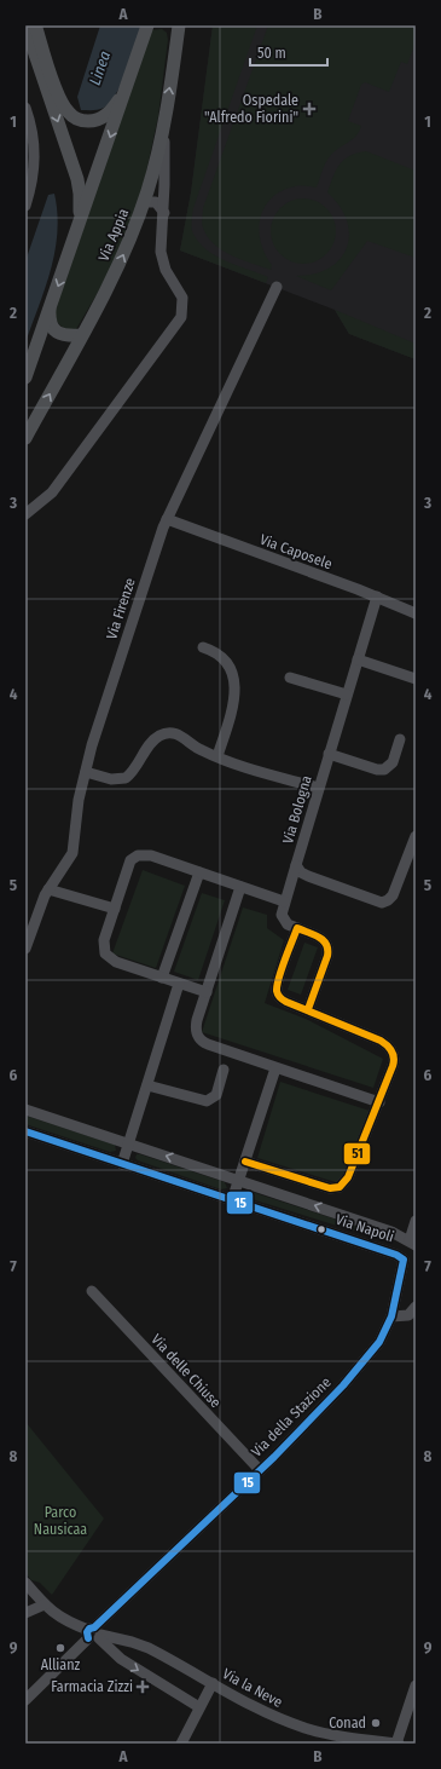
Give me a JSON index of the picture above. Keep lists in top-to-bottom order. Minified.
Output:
{"streets":{"main road":["Via Appia"],"street":["Via Caposele","Via Firenze","Via Bologna","Via Napoli","Via delle Chiuse","Via della Stazione","Via la Neve"]},"crossings":[["Via Caposele","Via Firenze"],["Via Caposele","Via Bologna"],["Via Napoli","Via della Stazione"],["Via delle Chiuse","Via della Stazione"],["Via della Stazione","Via la Neve"]],"water":["Linea"],"parks":["Parco Nausicaa"],"places":{"health":["Ospedale \"Alfredo Fiorini\"","Farmacia Zizzi"],"other":["Allianz","Conad"]},"lines":["transit line 51","transit line 15"],"scale_bar":"50 m","grid":{"columns":["A","B"],"rows":["1","2","3","4","5","6","7","8","9"]}}
